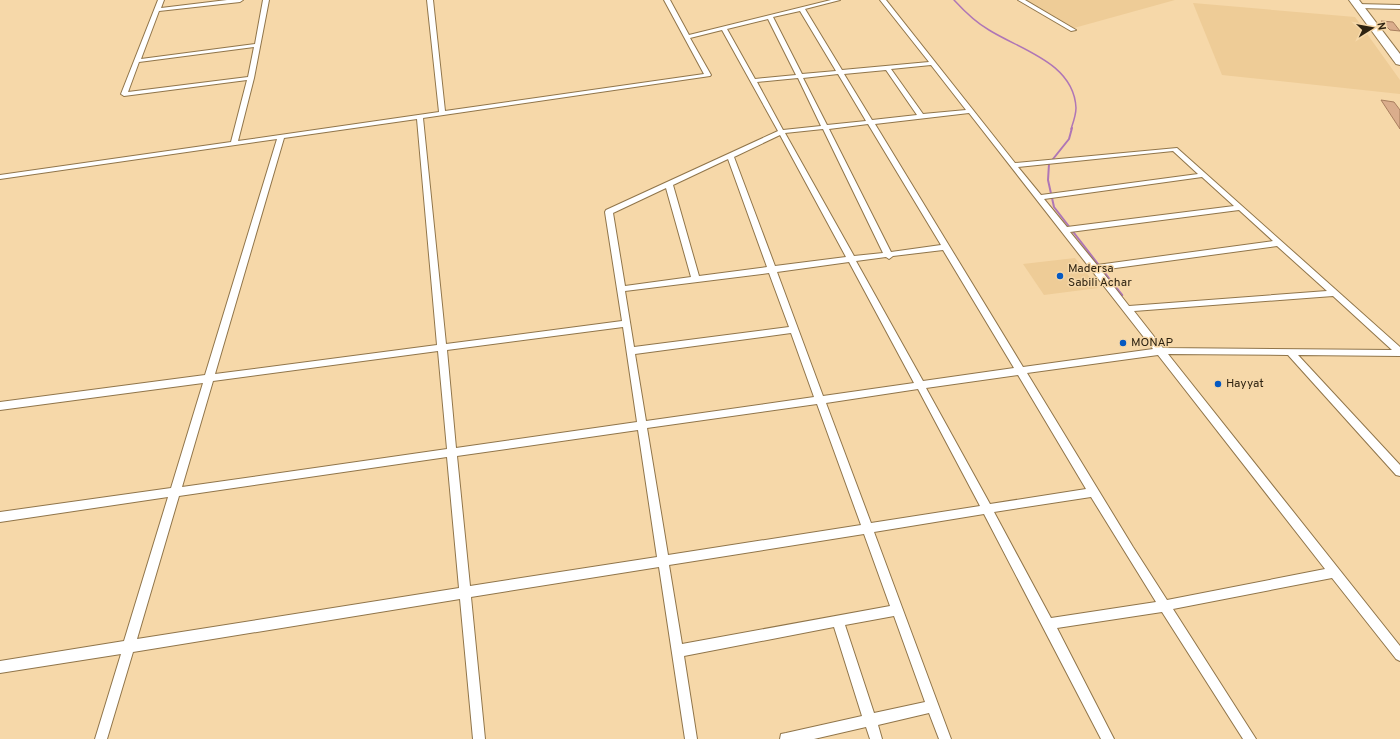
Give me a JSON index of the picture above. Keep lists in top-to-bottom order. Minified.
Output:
{"places":["Madersa Sabili Achar","MONAP","Hayyat"],"north":"right"}
